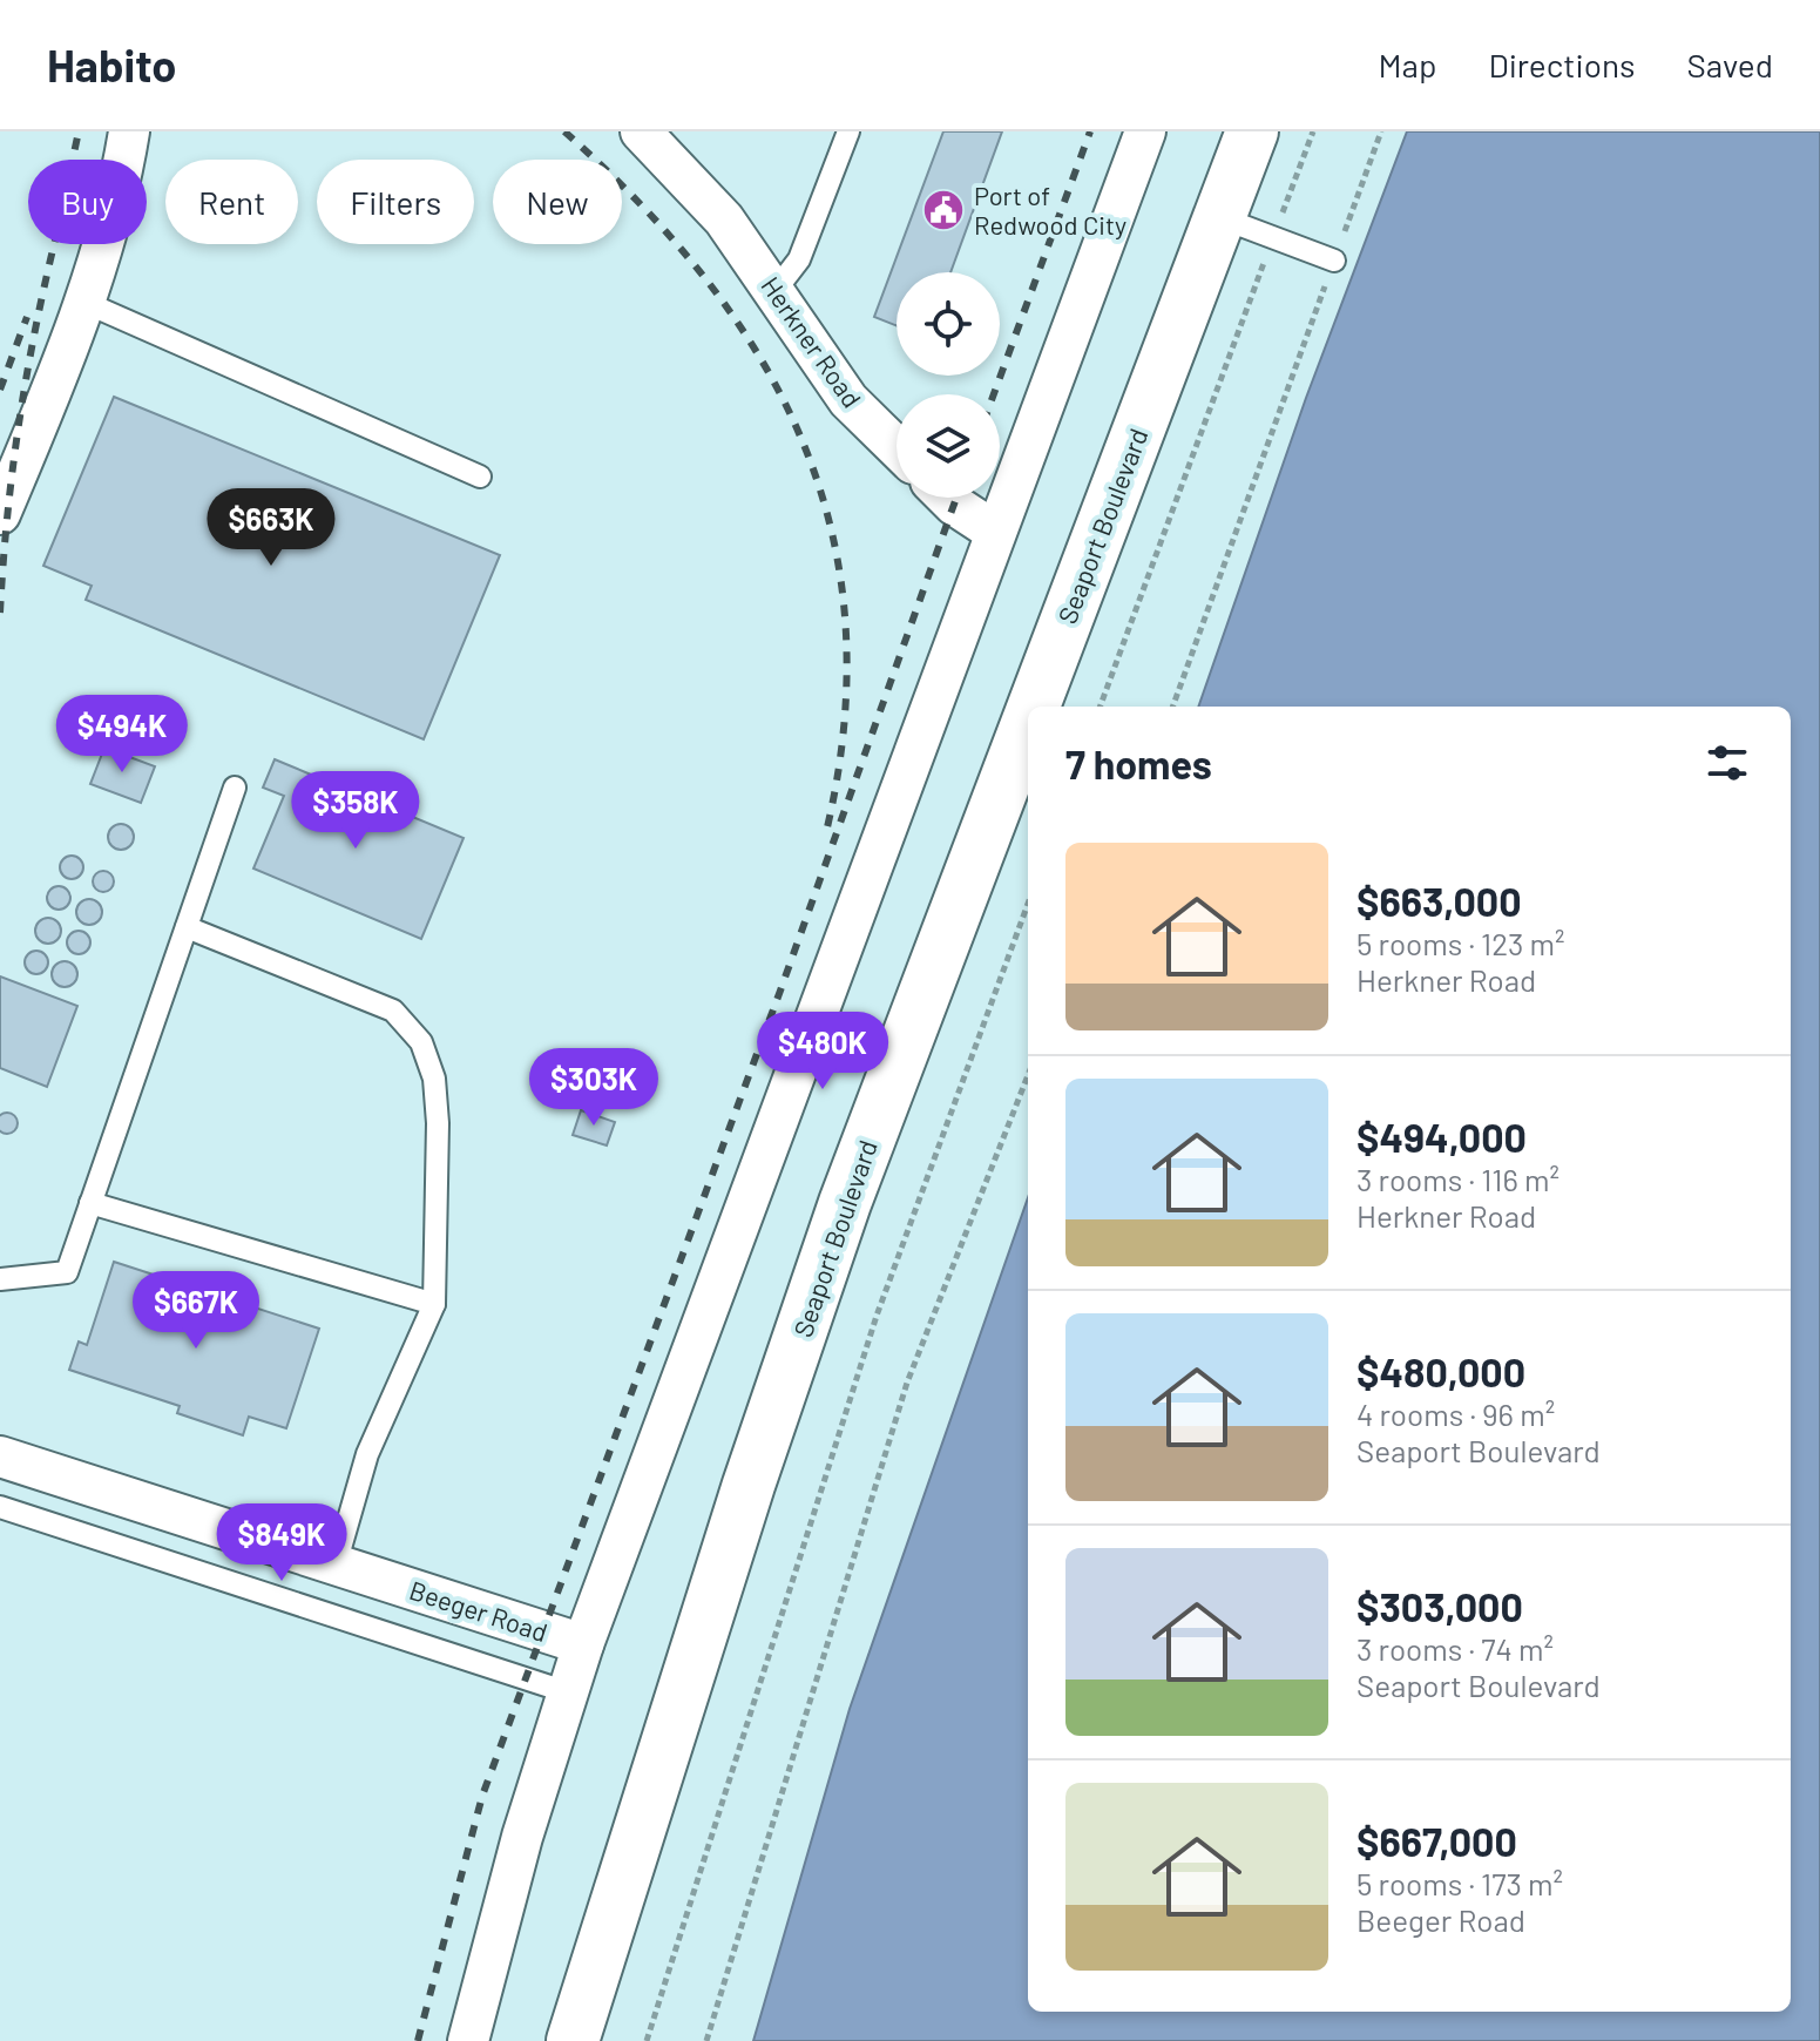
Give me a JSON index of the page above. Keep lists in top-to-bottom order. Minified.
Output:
{"streets":{"main road":["Seaport Boulevard"],"street":["Herkner Road","Beeger Road"]},"places":{"public building":["Port of Redwood City"]},"page":{"header":"Habito","nav":["Map","Directions","Saved"],"chip":["Buy","Rent","Filters","New"],"price":["$663K","$494K","$358K","$480K","$303K","$667K","$849K"],"heading":"7 homes","list":[{"name":"$663,000","note":"5 rooms · 123 m² · Herkner Road"},{"name":"$494,000","note":"3 rooms · 116 m² · Herkner Road"},{"name":"$480,000","note":"4 rooms · 96 m² · Seaport Boulevard"},{"name":"$303,000","note":"3 rooms · 74 m² · Seaport Boulevard"},{"name":"$667,000","note":"5 rooms · 173 m² · Beeger Road"}]}}
